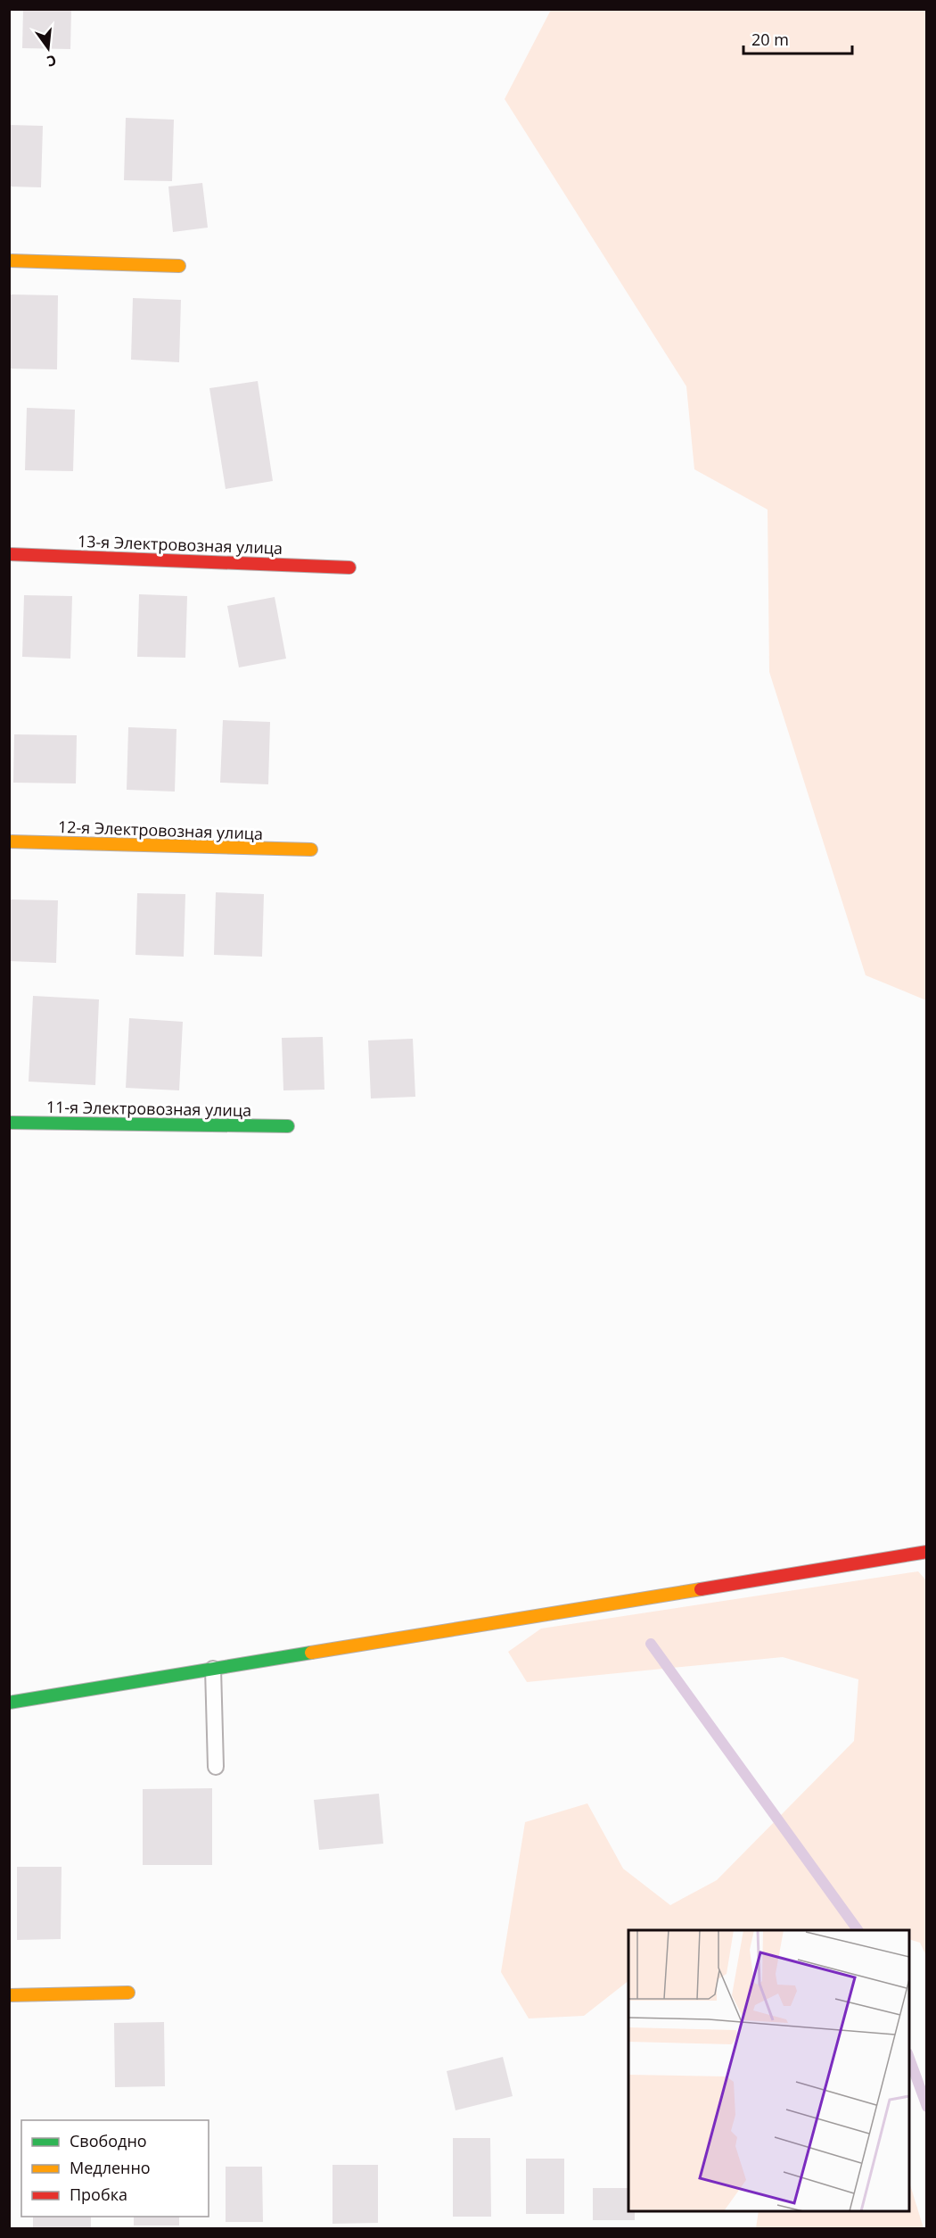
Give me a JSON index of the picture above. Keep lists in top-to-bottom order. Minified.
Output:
{"streets":{"street":["13-я Электровозная улица","12-я Электровозная улица","11-я Электровозная улица"]},"legend":["Свободно","Медленно","Пробка"],"scale_bar":"20 m","north":"bottom"}
